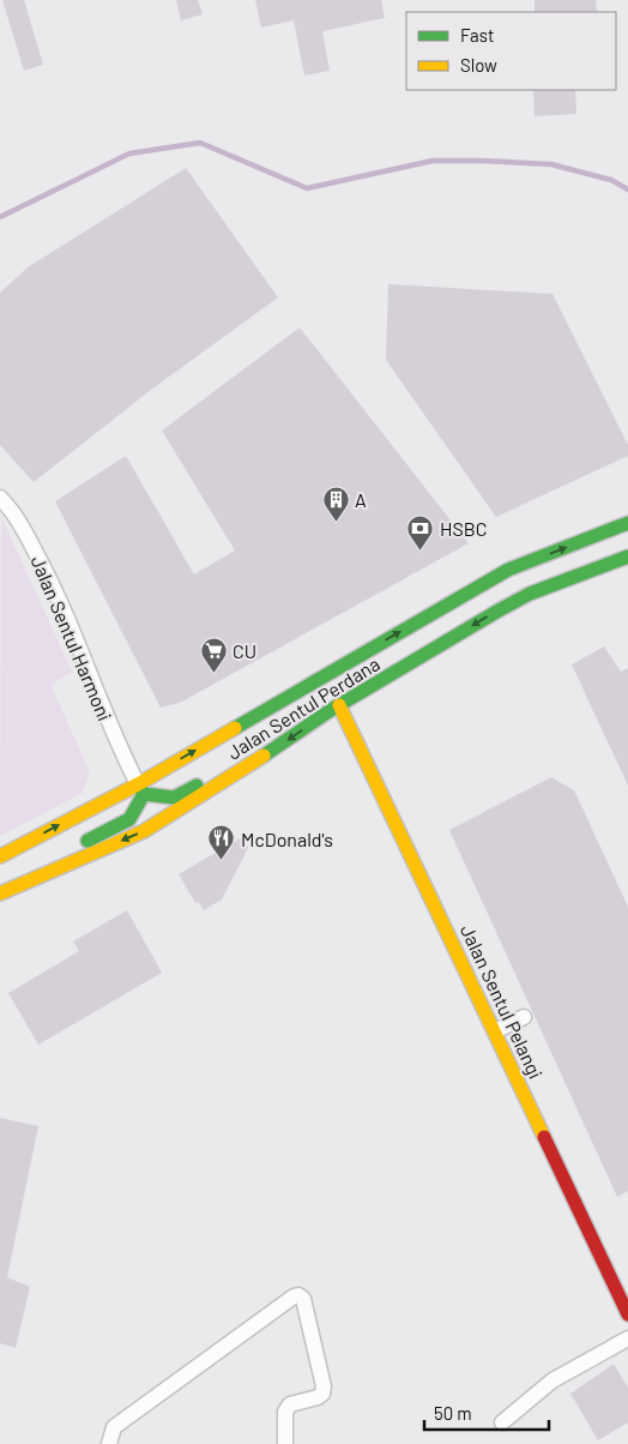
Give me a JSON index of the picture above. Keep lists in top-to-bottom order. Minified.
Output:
{"streets":{"main road":["Jalan Sentul Perdana","Jalan Sentul Pelangi"],"street":["Jalan Sentul Harmoni"]},"crossings":[["Jalan Sentul Harmoni","Jalan Sentul Perdana"],["Jalan Sentul Perdana","Jalan Sentul Pelangi"]],"places":{"building":["A"],"bank":["HSBC"],"supermarket":["CU"],"restaurant":["McDonald's"]},"legend":["Fast","Slow"],"scale_bar":"50 m"}
